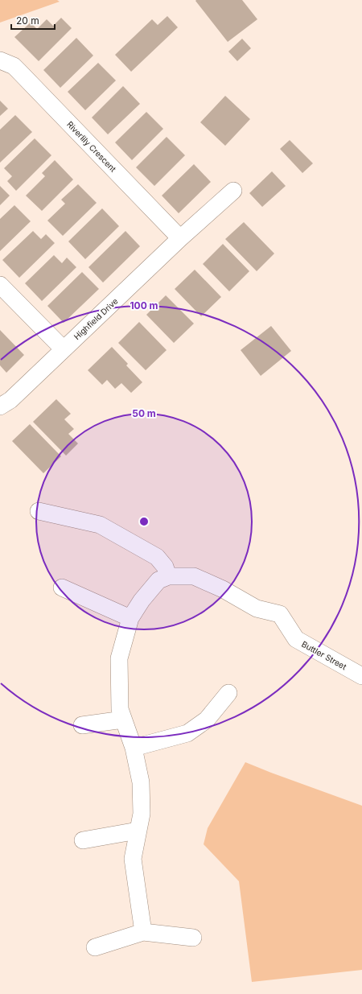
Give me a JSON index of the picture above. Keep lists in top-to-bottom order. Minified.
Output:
{"streets":{"street":["Riverlily Crescent","Highfield Drive","Buttler Street"]},"crossings":[["Riverlily Crescent","Highfield Drive"]],"scale_bar":"20 m","rings":["100 m","50 m"]}
